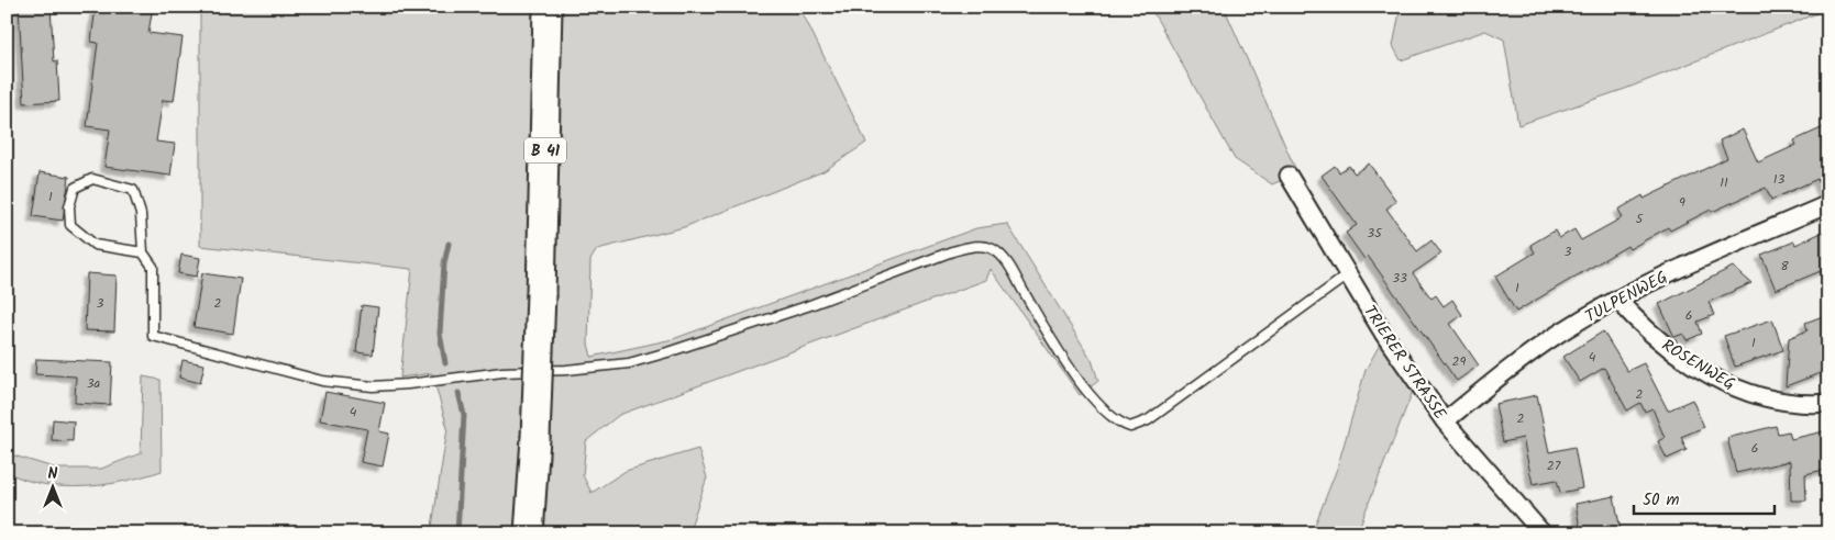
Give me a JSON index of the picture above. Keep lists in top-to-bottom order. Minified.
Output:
{"streets":{"highway":["B 41"],"street":["TULPENWEG","TRIERER STRASSE","ROSENWEG"]},"crossings":[["TULPENWEG","TRIERER STRASSE"],["TULPENWEG","ROSENWEG"]],"house_numbers":["13","11","1","9","5","35","3","8","33","1","3","2","6","1","4","29","3a","2","4","2","6","27"],"scale_bar":"50 m","north":"top"}
